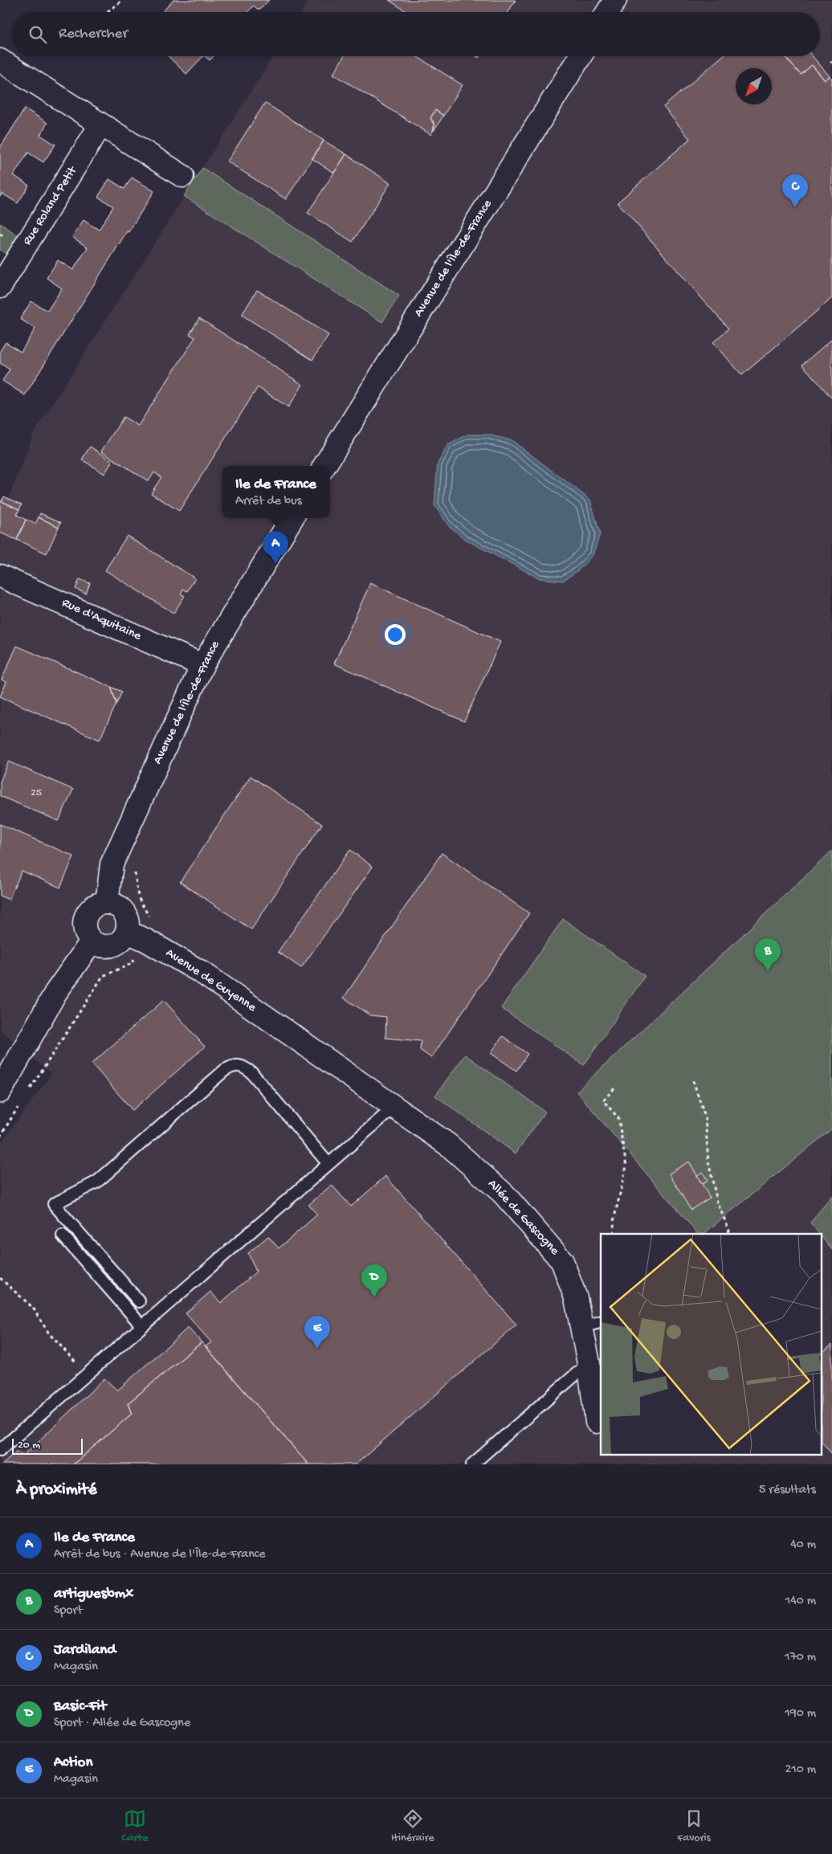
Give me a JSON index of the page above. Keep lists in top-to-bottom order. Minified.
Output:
{"streets":{"street":["Rue Roland Petit","Avenue de l'Île-de-France","Rue d'Aquitaine","Avenue de Guyenne","Allée de Gascogne"]},"crossings":[["Avenue de l'Île-de-France","Rue d'Aquitaine"],["Avenue de l'Île-de-France","Avenue de Guyenne"],["Avenue de Guyenne","Allée de Gascogne"]],"house_numbers":["25"],"scale_bar":"20 m","north":"bottom left","page":{"search":"Rechercher","pins":["C","A","B","D","E"],"popup":["Ile de France","Arrêt de bus"],"scale":"20 m","heading":["À proximité","5 résultats"],"list":[{"mark":"A","name":"Ile de France","note":"Arrêt de bus · Avenue de l'Île-de-France","value":"40 m"},{"mark":"B","name":"artiguesbmx","note":"Sport","value":"140 m"},{"mark":"C","name":"Jardiland","note":"Magasin","value":"170 m"},{"mark":"D","name":"Basic-Fit","note":"Sport · Allée de Gascogne","value":"190 m"},{"mark":"E","name":"Action","note":"Magasin","value":"210 m"}],"nav":["Carte","Itinéraire","Favoris"]}}
